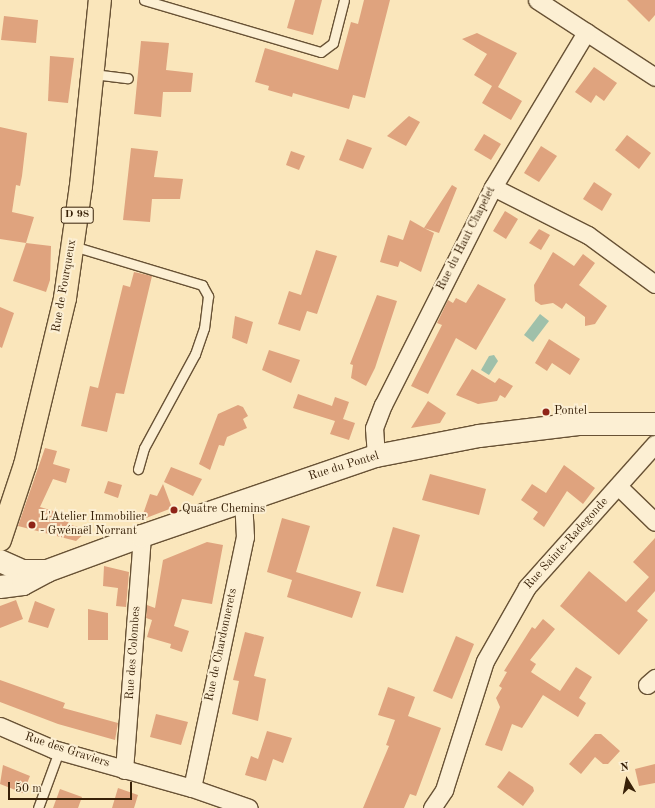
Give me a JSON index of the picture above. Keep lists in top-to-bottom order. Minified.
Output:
{"streets":{"main road":["D 98","Rue de Fourqueux","Rue du Pontel"],"street":["Rue du Haut Chapelet","Rue Sainte-Radegonde","Rue de Chardonnerets","Rue des Colombes","Rue des Graviers"]},"crossings":[["Rue du Haut Chapelet","Rue du Pontel"],["Rue du Pontel","Rue de Chardonnerets"],["Rue du Pontel","Rue des Colombes"],["Rue de Chardonnerets","Rue des Graviers"],["Rue des Colombes","Rue des Graviers"]],"places":["Pontel","Quatre Chemins","L'Atelier Immobilier - Gwénaël Norrant"],"scale_bar":"50 m","north":"top"}
